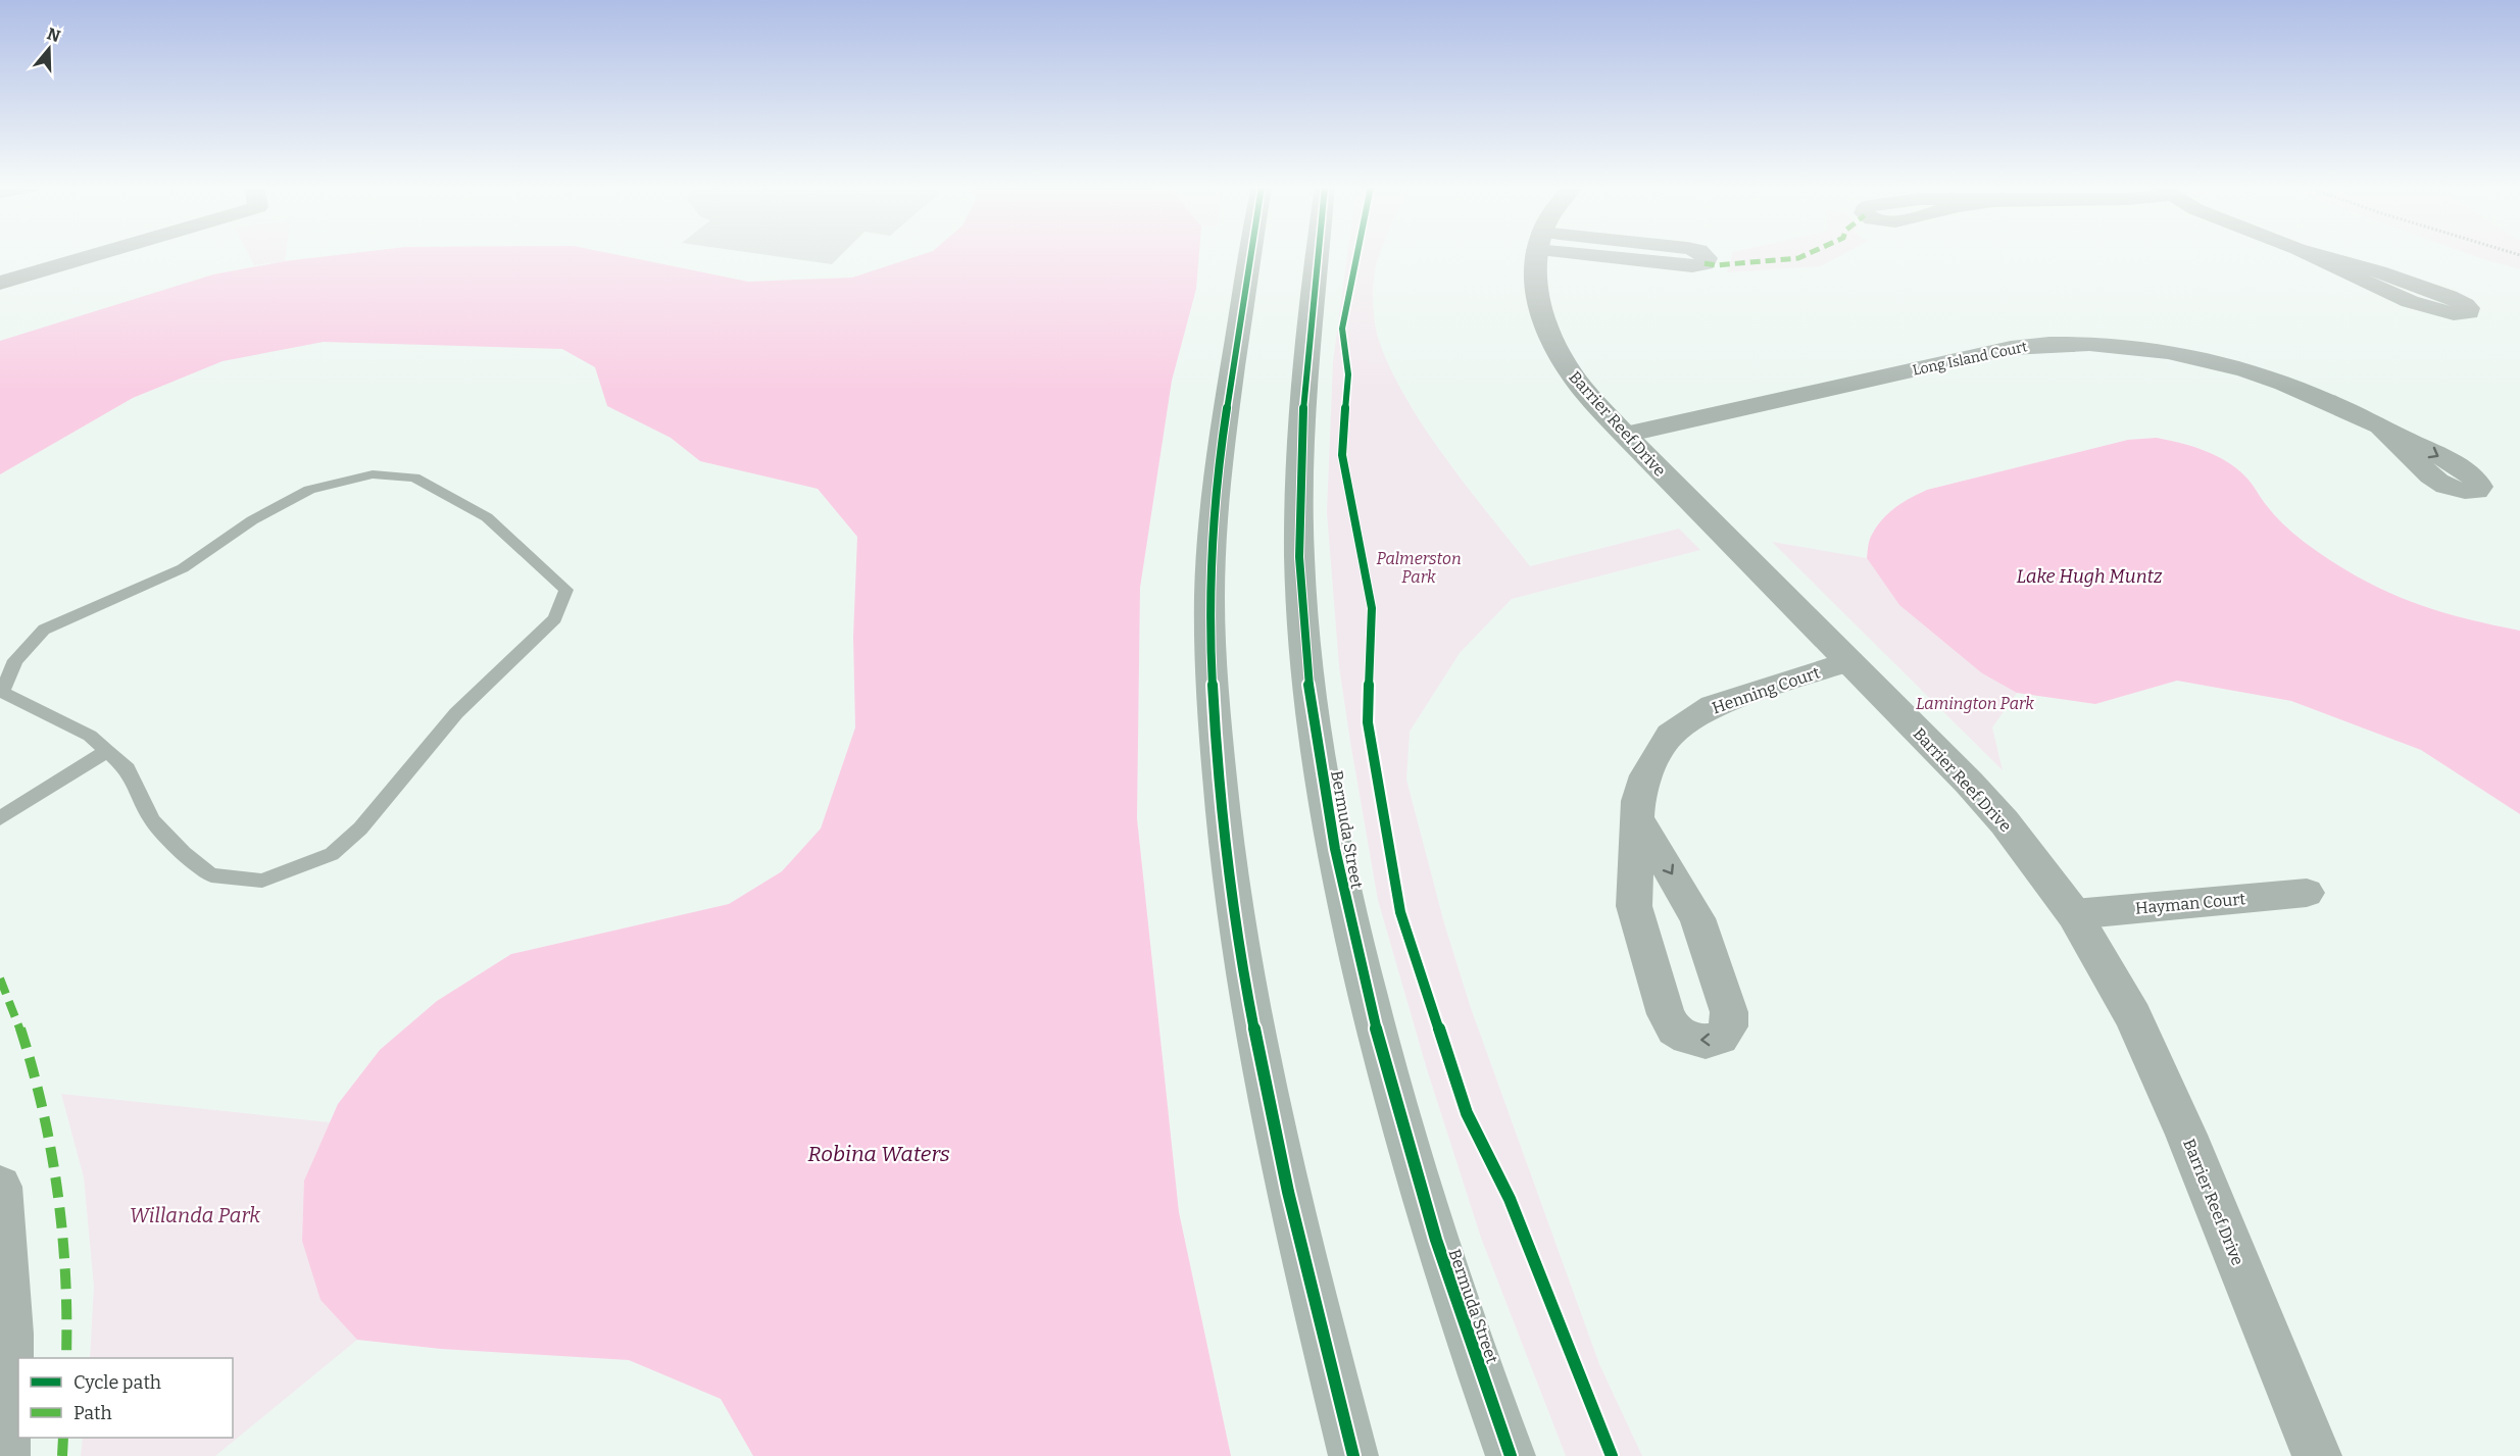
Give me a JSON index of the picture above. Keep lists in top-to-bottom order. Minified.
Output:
{"streets":{"main road":["Bermuda Street"],"street":["Long Island Court","Barrier Reef Drive","Henning Court","Hayman Court"]},"crossings":[["Long Island Court","Barrier Reef Drive"],["Barrier Reef Drive","Henning Court"],["Barrier Reef Drive","Hayman Court"]],"water":["Lake Hugh Muntz","Robina Waters"],"parks":["Palmerston Park","Lamington Park","Willanda Park"],"legend":["Cycle path","Path"],"north":"top"}
